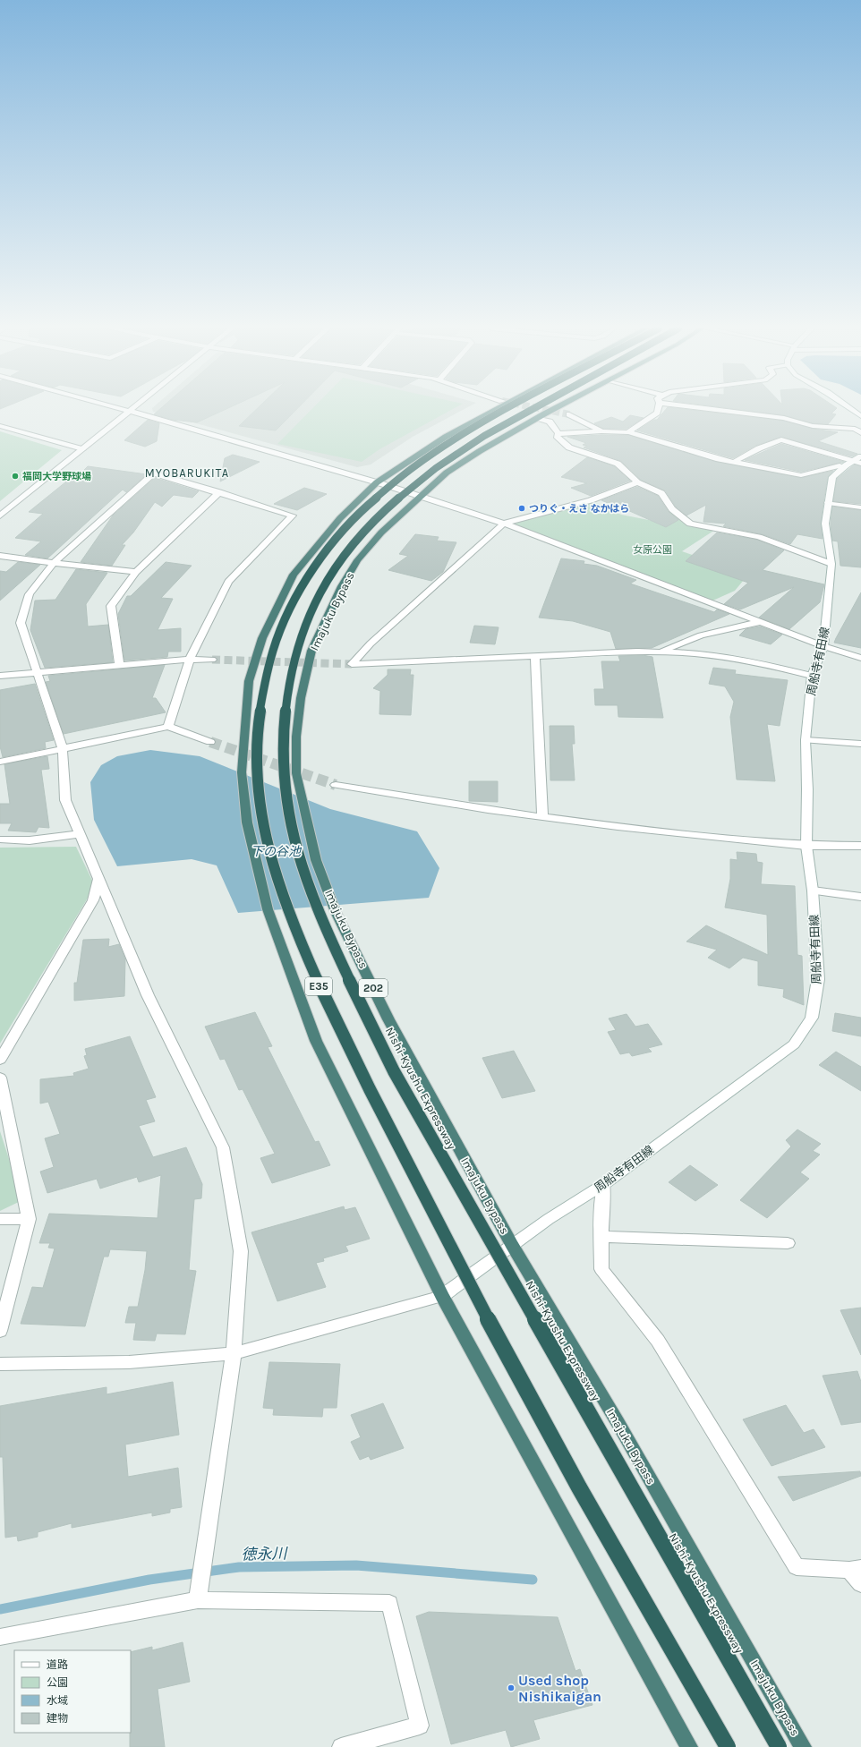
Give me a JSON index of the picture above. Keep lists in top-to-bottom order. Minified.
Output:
{"streets":{"highway":["Imajuku Bypass","E35","202","Nishi-Kyushu Expressway"],"street":["周船寺有田線"]},"crossings":[["Imajuku Bypass","周船寺有田線"]],"districts":["MYOBARUKITA"],"water":["下の谷池","徳永川"],"parks":["女原公園"],"places":["福岡大学野球場","つりぐ・えさ なかはら","Used shop Nishikaigan"],"legend":["道路","公園","水域","建物"]}
